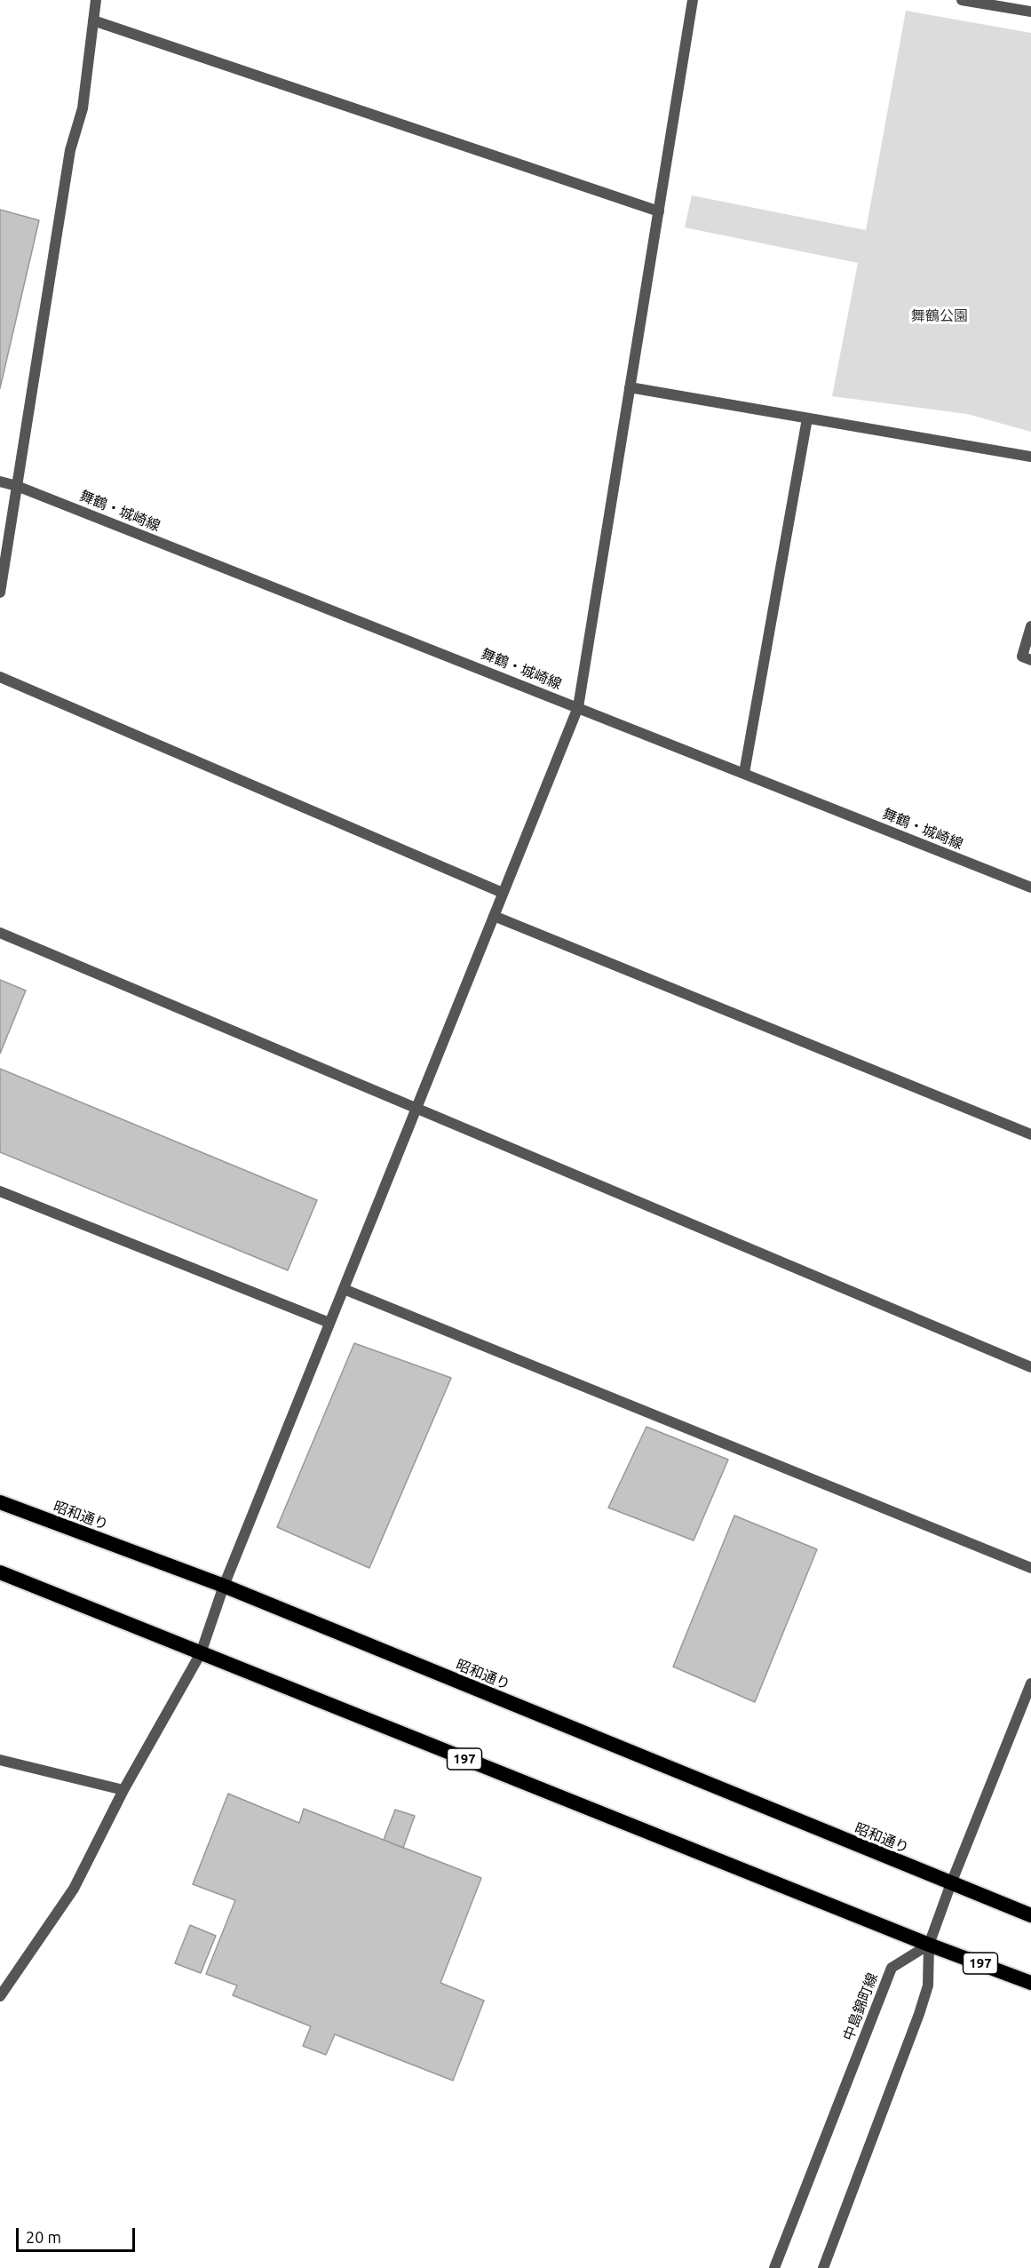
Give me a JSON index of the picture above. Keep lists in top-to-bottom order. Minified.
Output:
{"streets":{"highway":["昭和通り","197"],"street":["舞鶴・城崎線","中島錦町線"]},"crossings":[["197","中島錦町線"]],"parks":["舞鶴公園"],"scale_bar":"20 m"}
